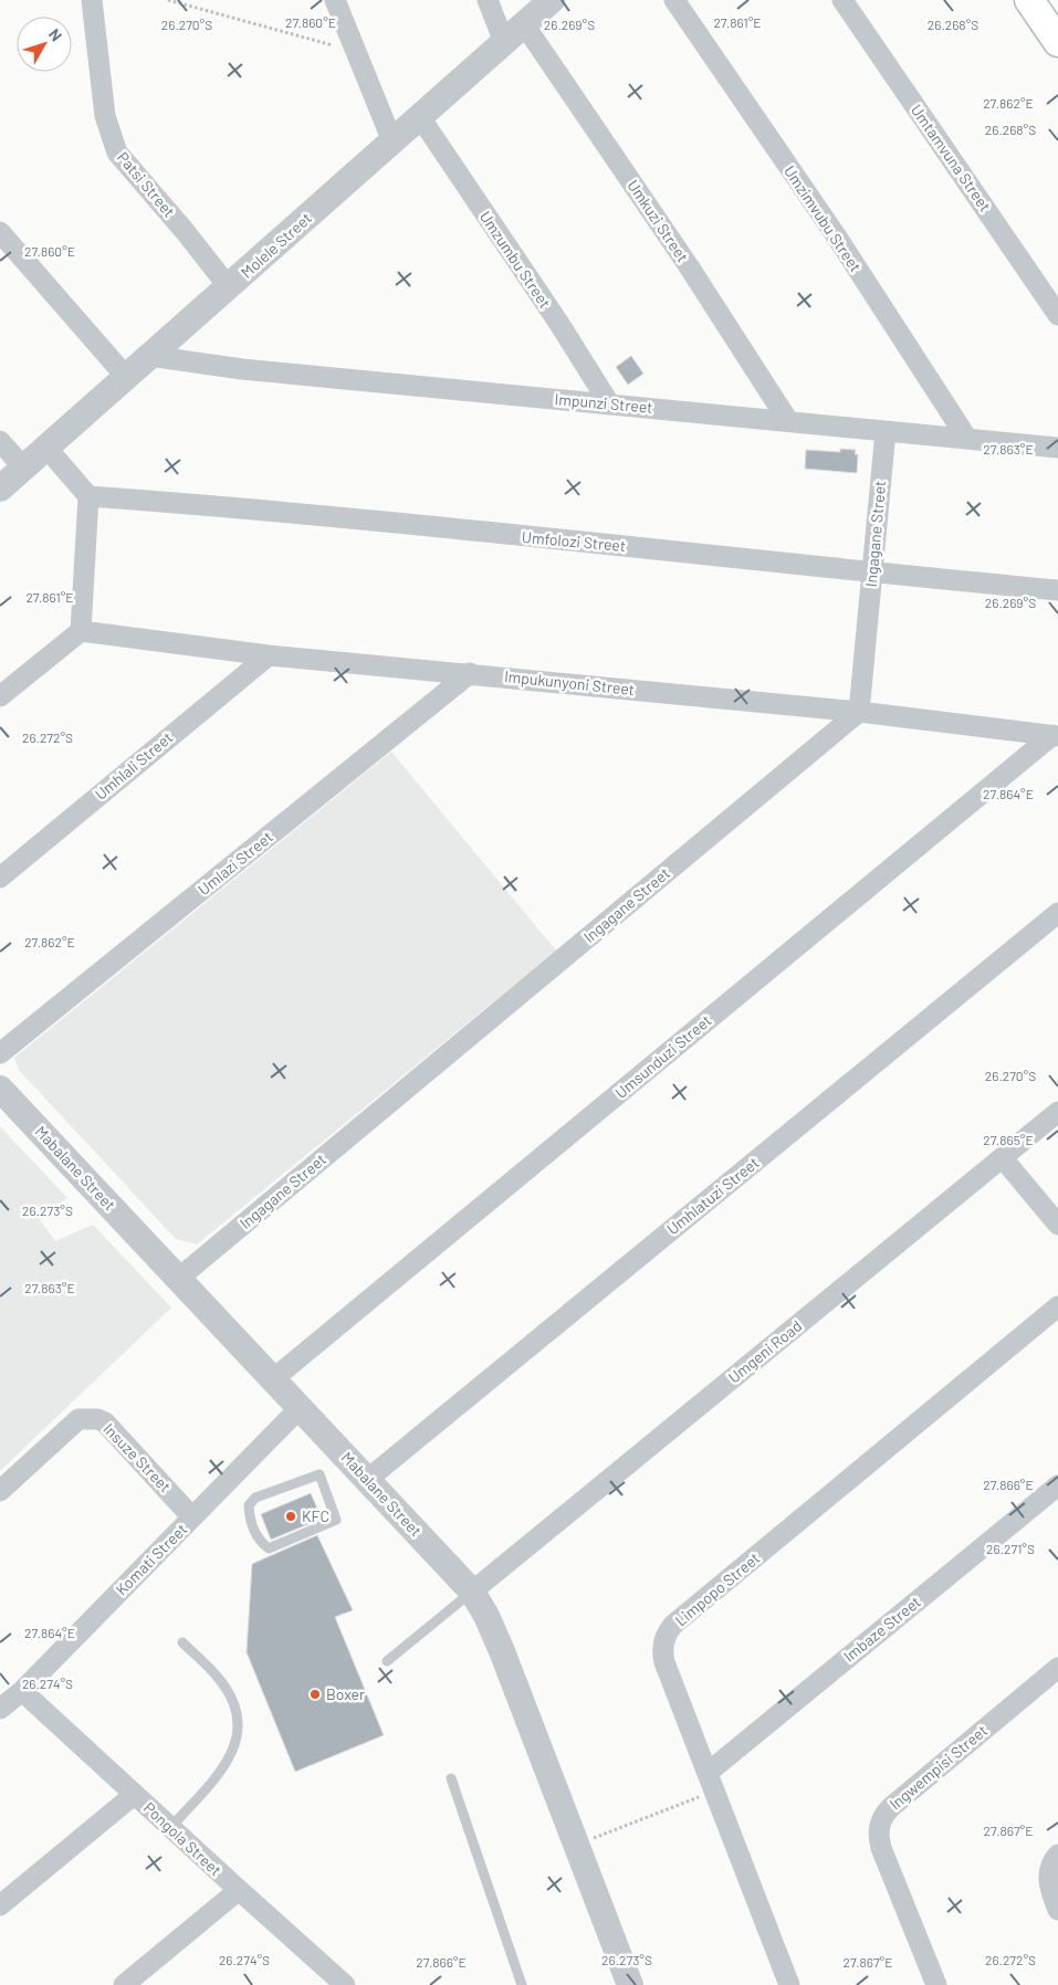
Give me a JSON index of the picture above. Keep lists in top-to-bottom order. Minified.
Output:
{"streets":{"street":["Umtamvuna Street","Patsi Street","Umzimvubu Street","Umkuzi Street","Molele Street","Umzumbu Street","Impunzi Street","Ingagane Street","Umfolozi Street","Impukunyoni Street","Umhlali Street","Umlazi Street","Umsunduzi Street","Mabalane Street","Umhlatuzi Street","Umgeni Road","Insuze Street","Komati Street","Limpopo Street","Imbaze Street","Ingwempisi Street","Pongola Street"]},"crossings":[["Patsi Street","Molele Street"],["Umzimvubu Street","Impunzi Street"],["Umkuzi Street","Molele Street"],["Umkuzi Street","Impunzi Street"],["Molele Street","Umzumbu Street"],["Molele Street","Impunzi Street"],["Umzumbu Street","Impunzi Street"],["Impunzi Street","Ingagane Street"],["Ingagane Street","Umfolozi Street"],["Ingagane Street","Impukunyoni Street"],["Ingagane Street","Mabalane Street"],["Impukunyoni Street","Umhlali Street"],["Impukunyoni Street","Umlazi Street"],["Impukunyoni Street","Umsunduzi Street"],["Umsunduzi Street","Mabalane Street"],["Mabalane Street","Umhlatuzi Street"],["Mabalane Street","Umgeni Road"],["Mabalane Street","Komati Street"],["Insuze Street","Komati Street"],["Komati Street","Pongola Street"],["Limpopo Street","Imbaze Street"]],"places":["KFC","Boxer"],"north":"top right","coordinates":["27.861°E","27.860°E","26.270°S","26.269°S","26.268°S","27.862°E","27.863°E","26.272°S","27.864°E","27.865°E","26.273°S","27.866°E","26.271°S","26.274°S","27.867°E"]}
